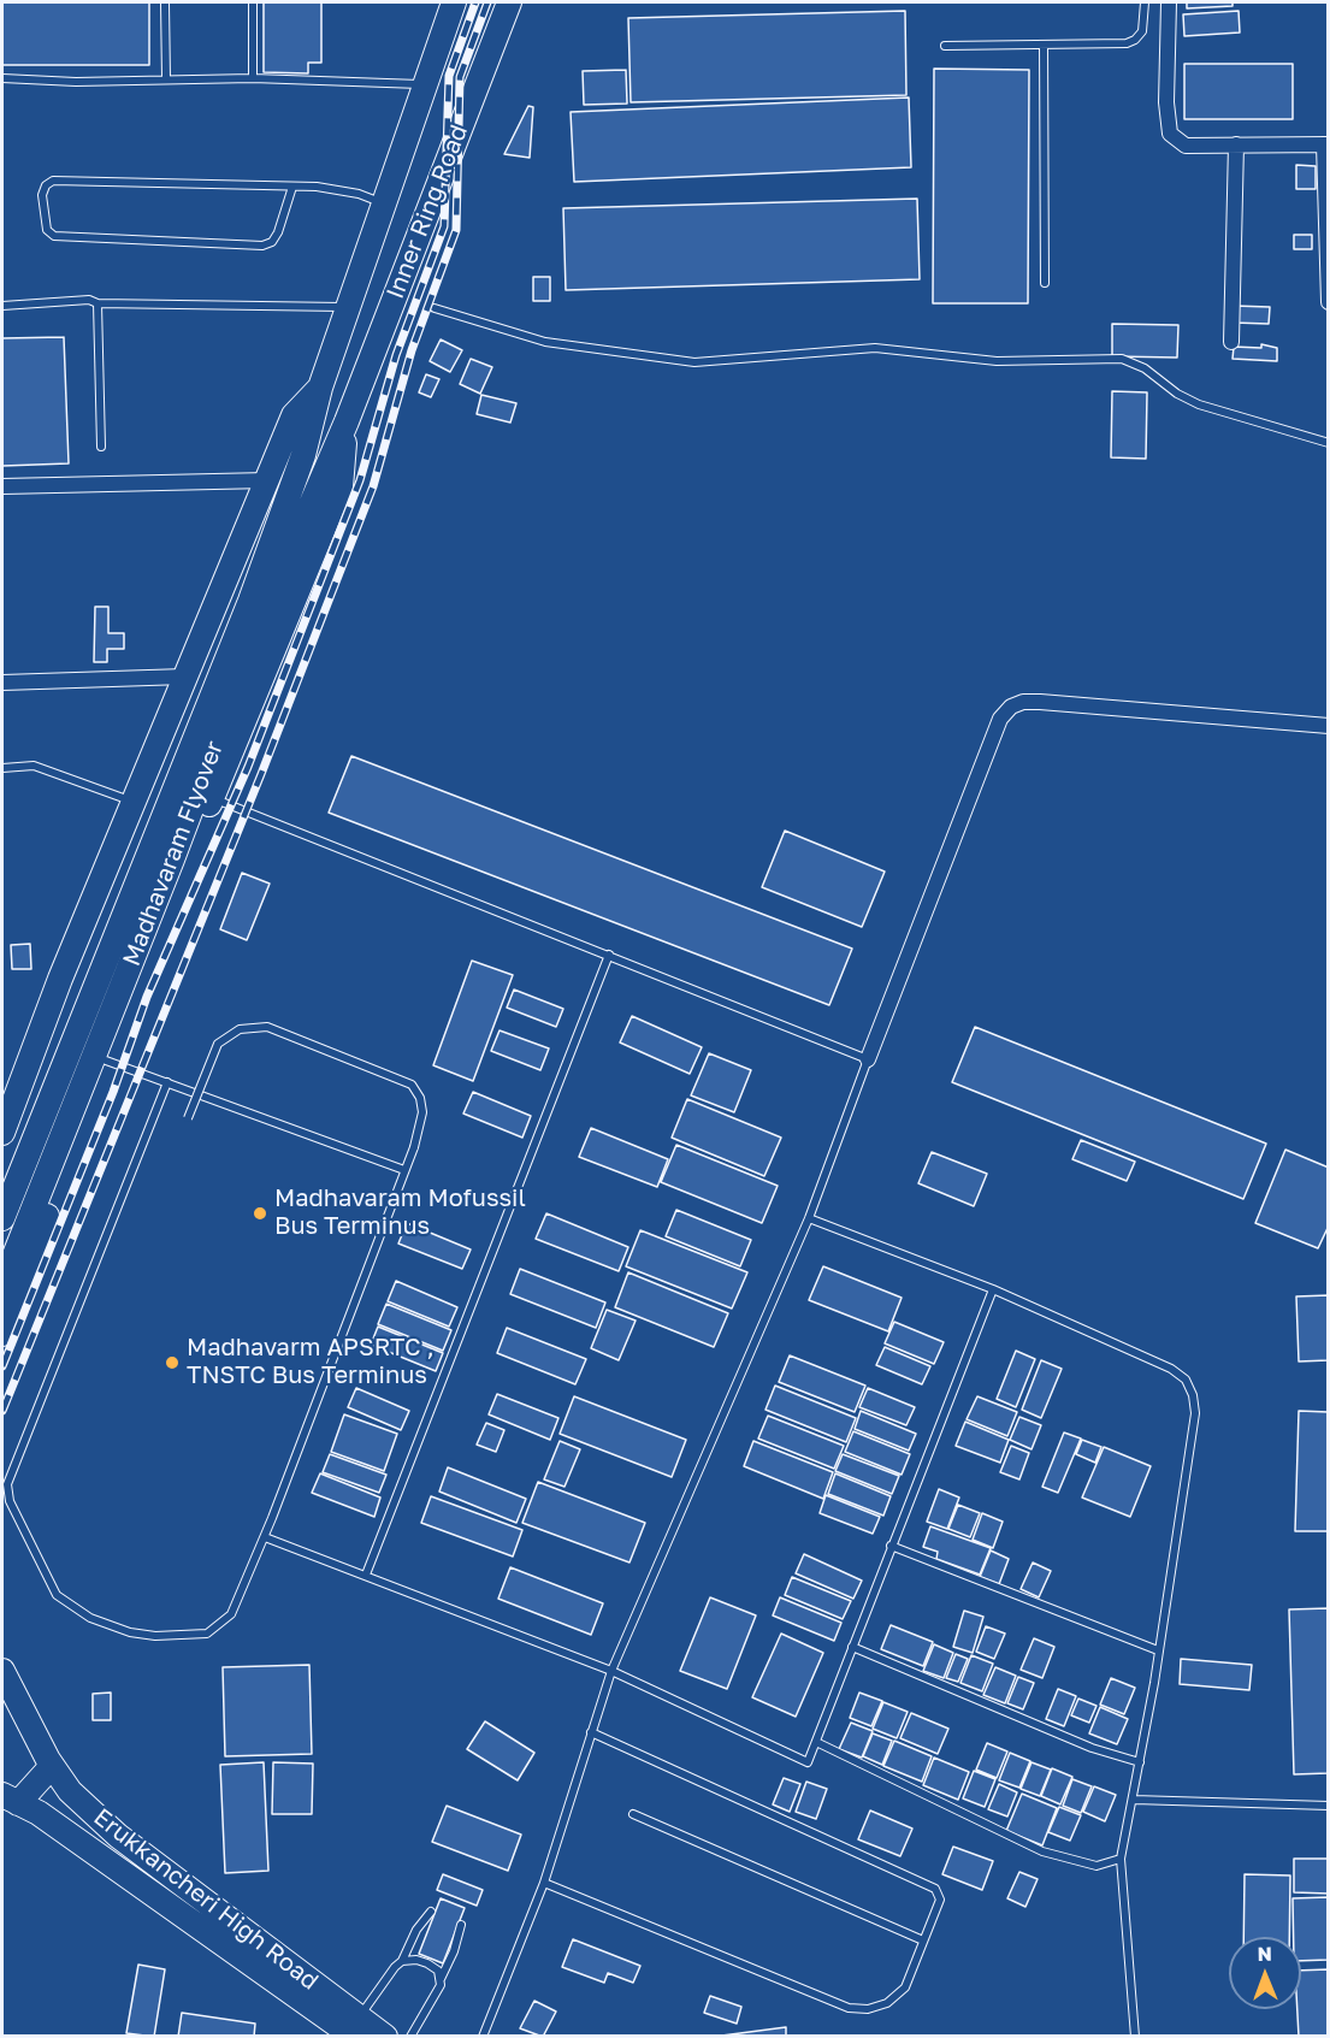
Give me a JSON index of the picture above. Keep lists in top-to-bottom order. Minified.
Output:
{"streets":{"main road":["Inner Ring Road","Madhavaram Flyover","Erukkancheri High Road"]},"crossings":[["Inner Ring Road","Madhavaram Flyover"]],"places":["Madhavaram Mofussil Bus Terminus","Madhavarm APSRTC , TNSTC Bus Terminus"],"north":"top"}
